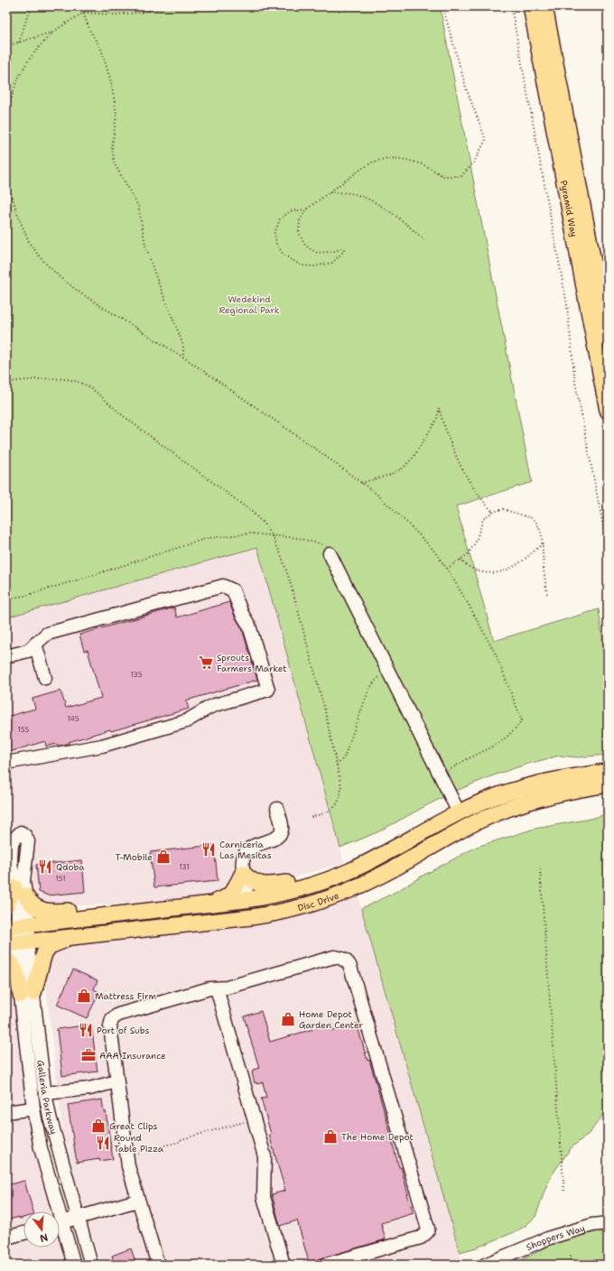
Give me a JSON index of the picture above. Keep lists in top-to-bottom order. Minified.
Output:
{"streets":{"main road":["Pyramid Way","Disc Drive"],"street":["Galleria Parkway","Shoppers Way"]},"crossings":[["Disc Drive","Galleria Parkway"]],"parks":["Wedekind Regional Park"],"places":{"supermarket":["Sprouts Farmers Market"],"restaurant":["Carniceria Las Mesitas","Qdoba","Port of Subs","Round Table Pizza"],"shop":["T-Mobile","Mattress Firm","Home Depot Garden Center","Great Clips","The Home Depot"],"office":["AAA Insurance"]},"house_numbers":["135","145","155","131","151"],"north":"bottom"}
